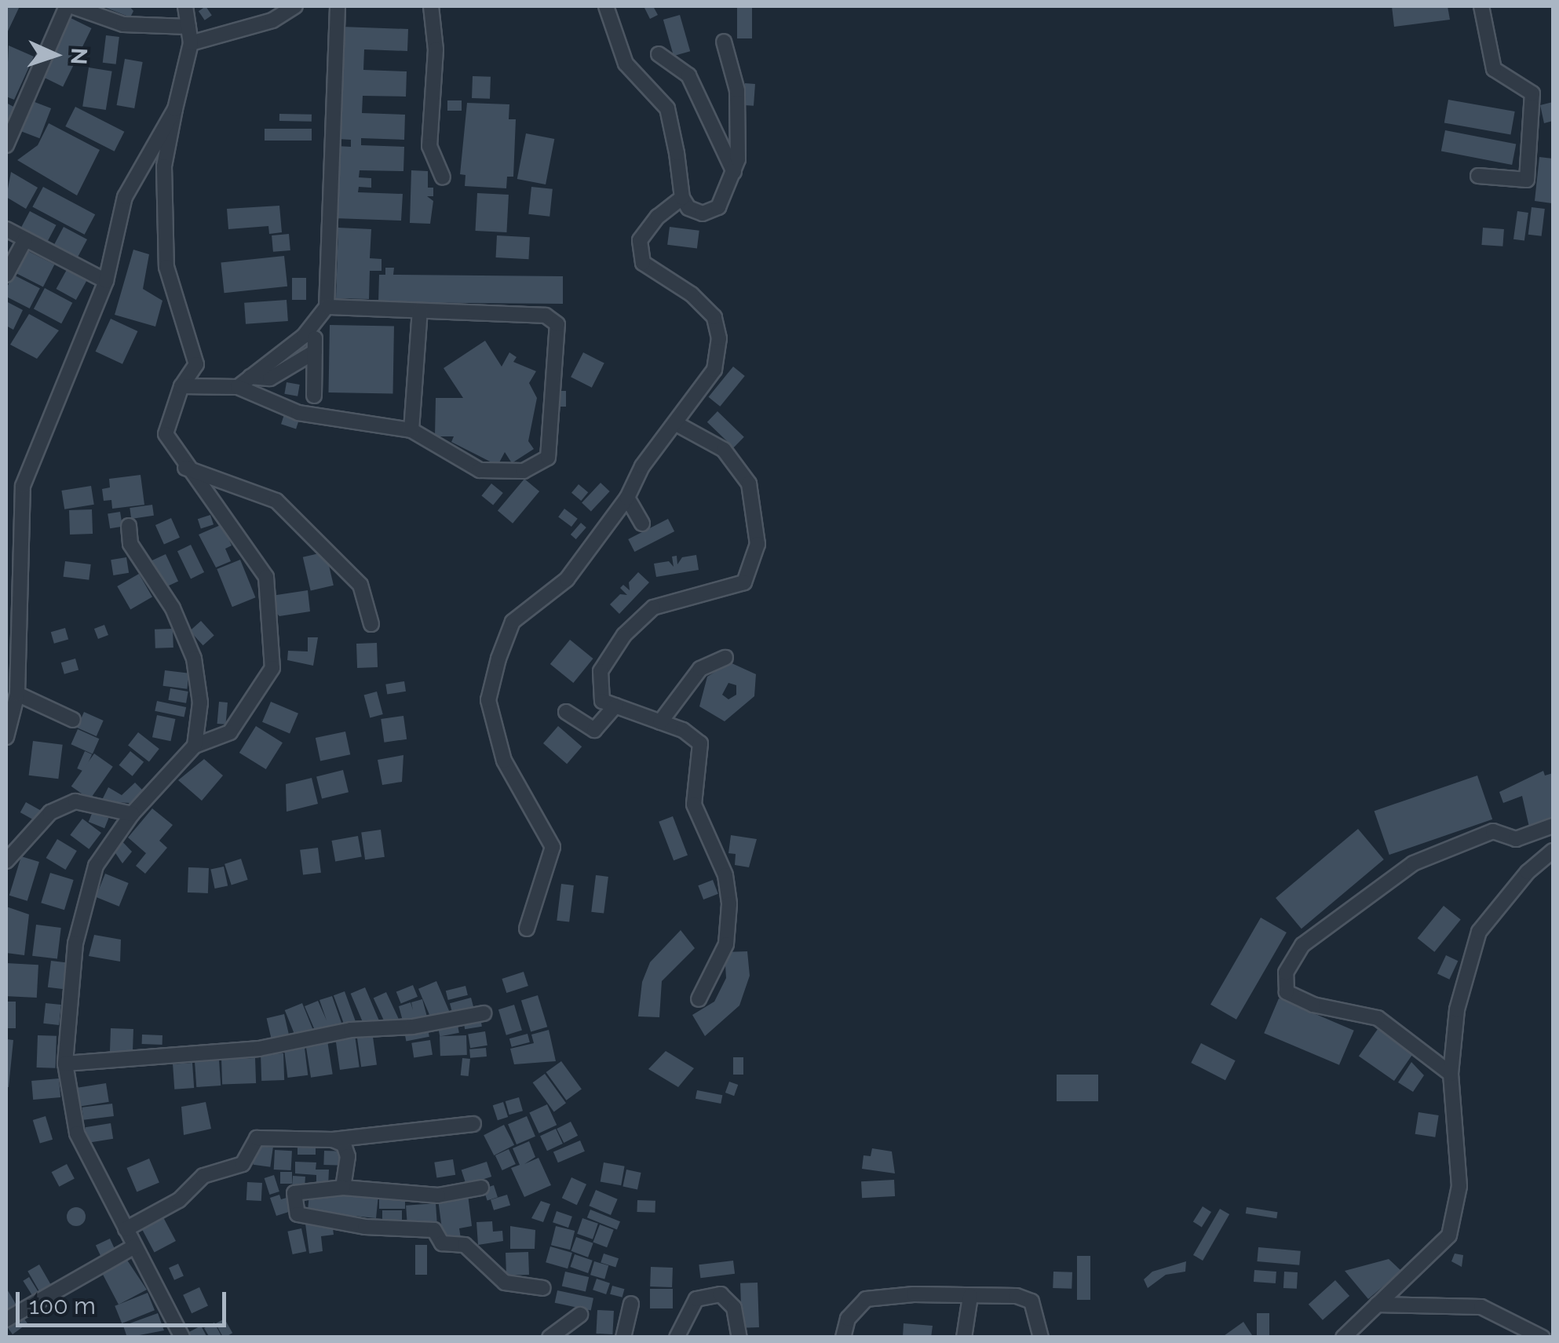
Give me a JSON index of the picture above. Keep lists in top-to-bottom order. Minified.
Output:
{"scale_bar":"100 m","north":"right"}
